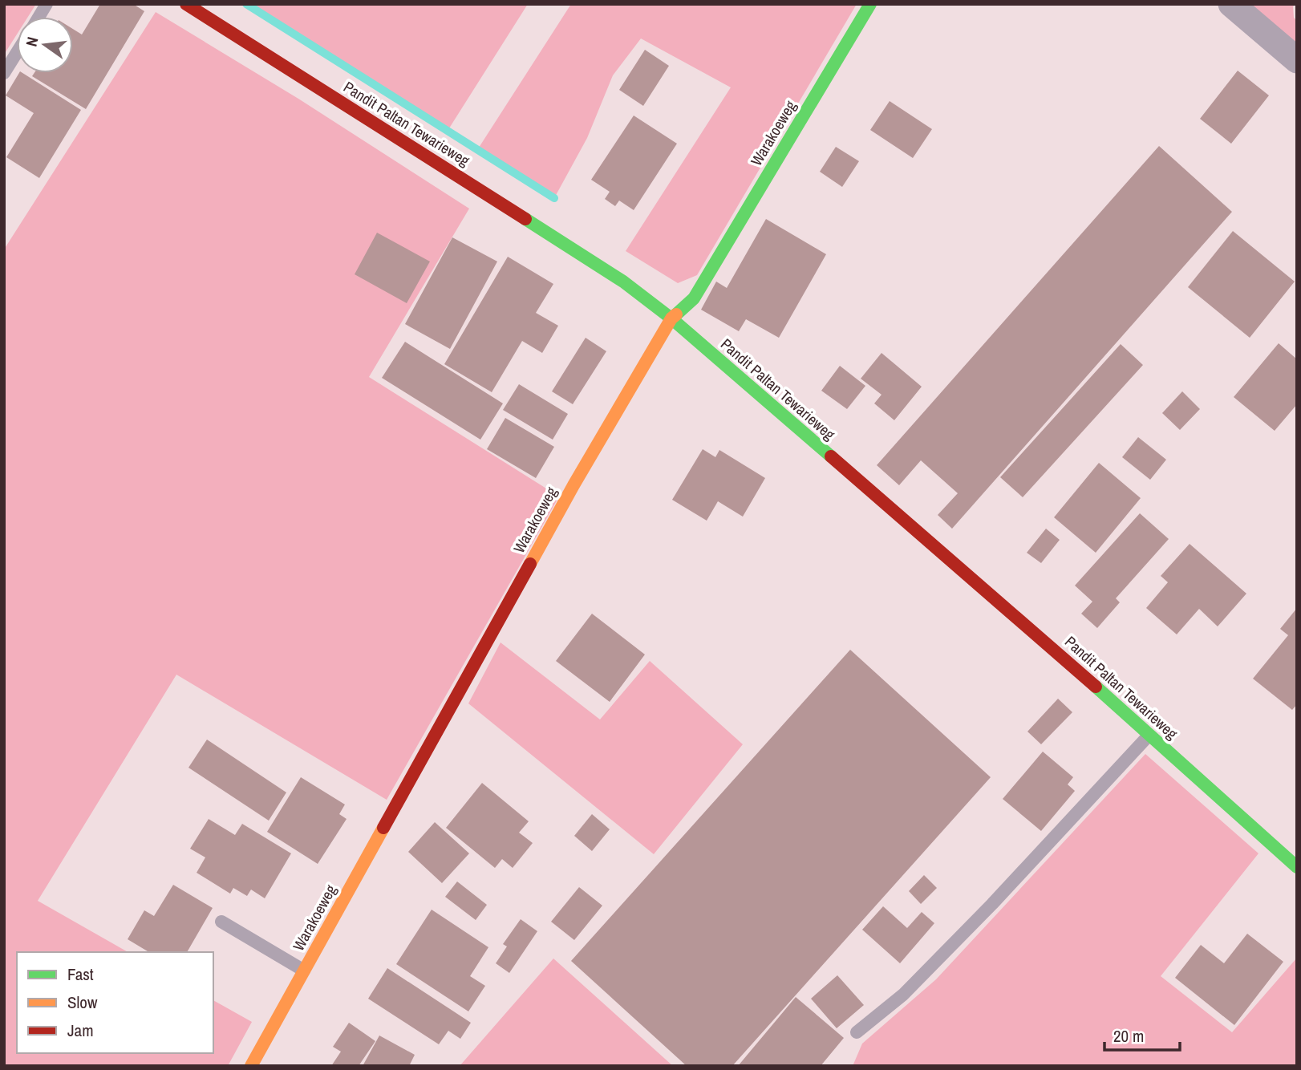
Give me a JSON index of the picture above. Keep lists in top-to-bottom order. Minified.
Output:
{"streets":{"street":["Pandit Paltan Tewarieweg","Warakoeweg"]},"crossings":[["Pandit Paltan Tewarieweg","Warakoeweg"]],"legend":["Fast","Slow","Jam"],"scale_bar":"20 m","north":"left"}
